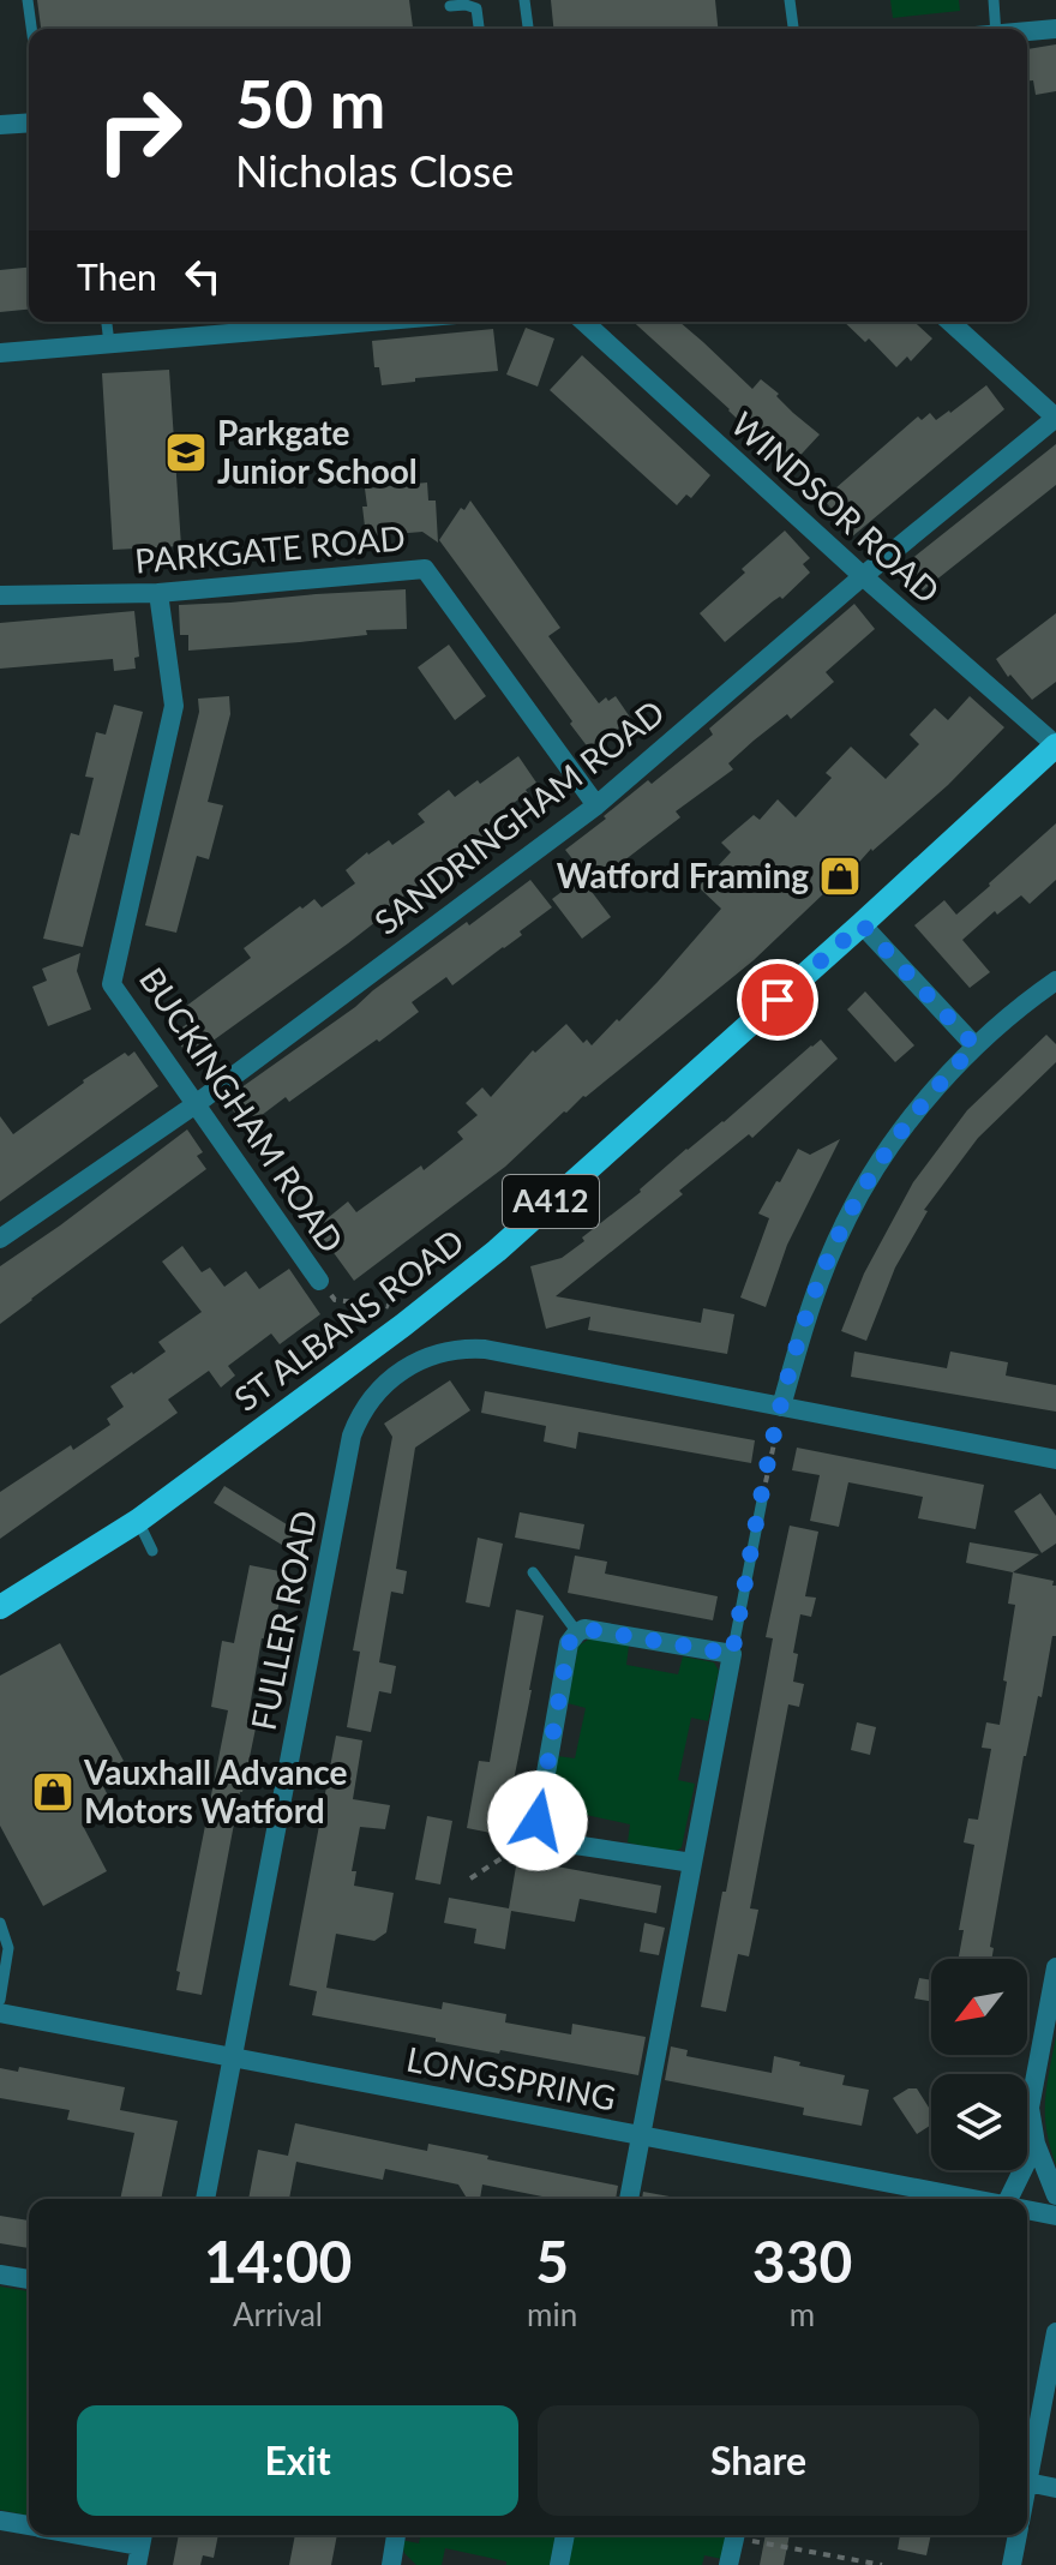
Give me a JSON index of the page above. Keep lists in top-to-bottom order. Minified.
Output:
{"streets":{"main road":["A412","ST ALBANS ROAD"],"street":["WINDSOR ROAD","PARKGATE ROAD","SANDRINGHAM ROAD","BUCKINGHAM ROAD","FULLER ROAD","LONGSPRING"]},"crossings":[["WINDSOR ROAD","SANDRINGHAM ROAD"],["WINDSOR ROAD","ST ALBANS ROAD"],["PARKGATE ROAD","SANDRINGHAM ROAD"],["PARKGATE ROAD","BUCKINGHAM ROAD"],["SANDRINGHAM ROAD","BUCKINGHAM ROAD"],["BUCKINGHAM ROAD","ST ALBANS ROAD"],["FULLER ROAD","LONGSPRING"]],"places":{"school or university":["Parkgate Junior School"],"shop":["Watford Framing","Vauxhall Advance Motors Watford"]},"north":"bottom left","page":{"turn":["50 m","Nicholas Close"],"then":"Then","eta":["14:00","Arrival","5","min","330","m"],"buttons":["Exit","Share"]}}
